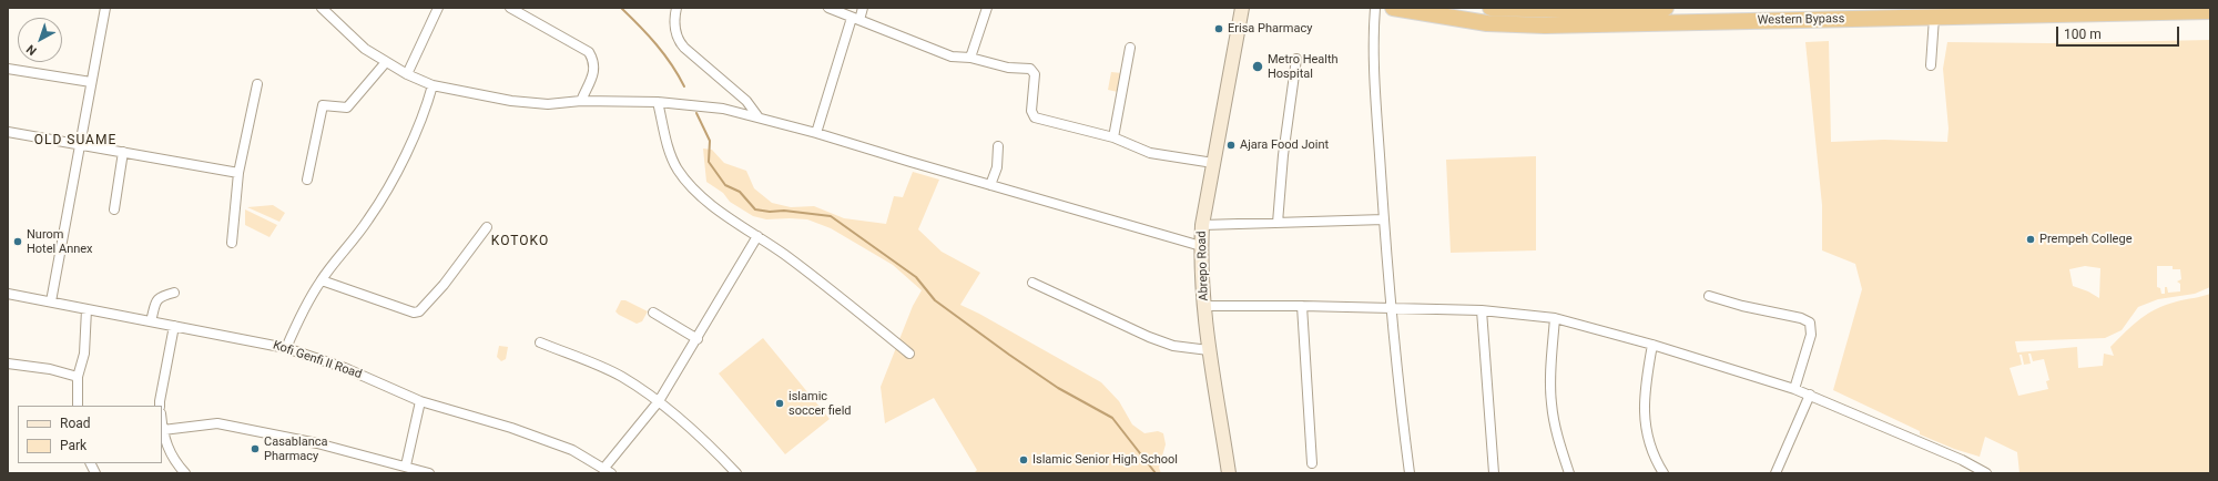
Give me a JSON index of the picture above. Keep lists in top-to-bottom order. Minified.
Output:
{"streets":{"highway":["Western Bypass"],"main road":["Abrepo Road"],"street":["Kofi Genfi II Road"]},"districts":["OLD SUAME","KOTOKO"],"places":["Erisa Pharmacy","Metro Health Hospital","Ajara Food Joint","Prempeh College","Nurom Hotel Annex","islamic soccer field","Casablanca Pharmacy","Islamic Senior High School"],"legend":["Road","Park"],"scale_bar":"100 m","north":"bottom left"}
